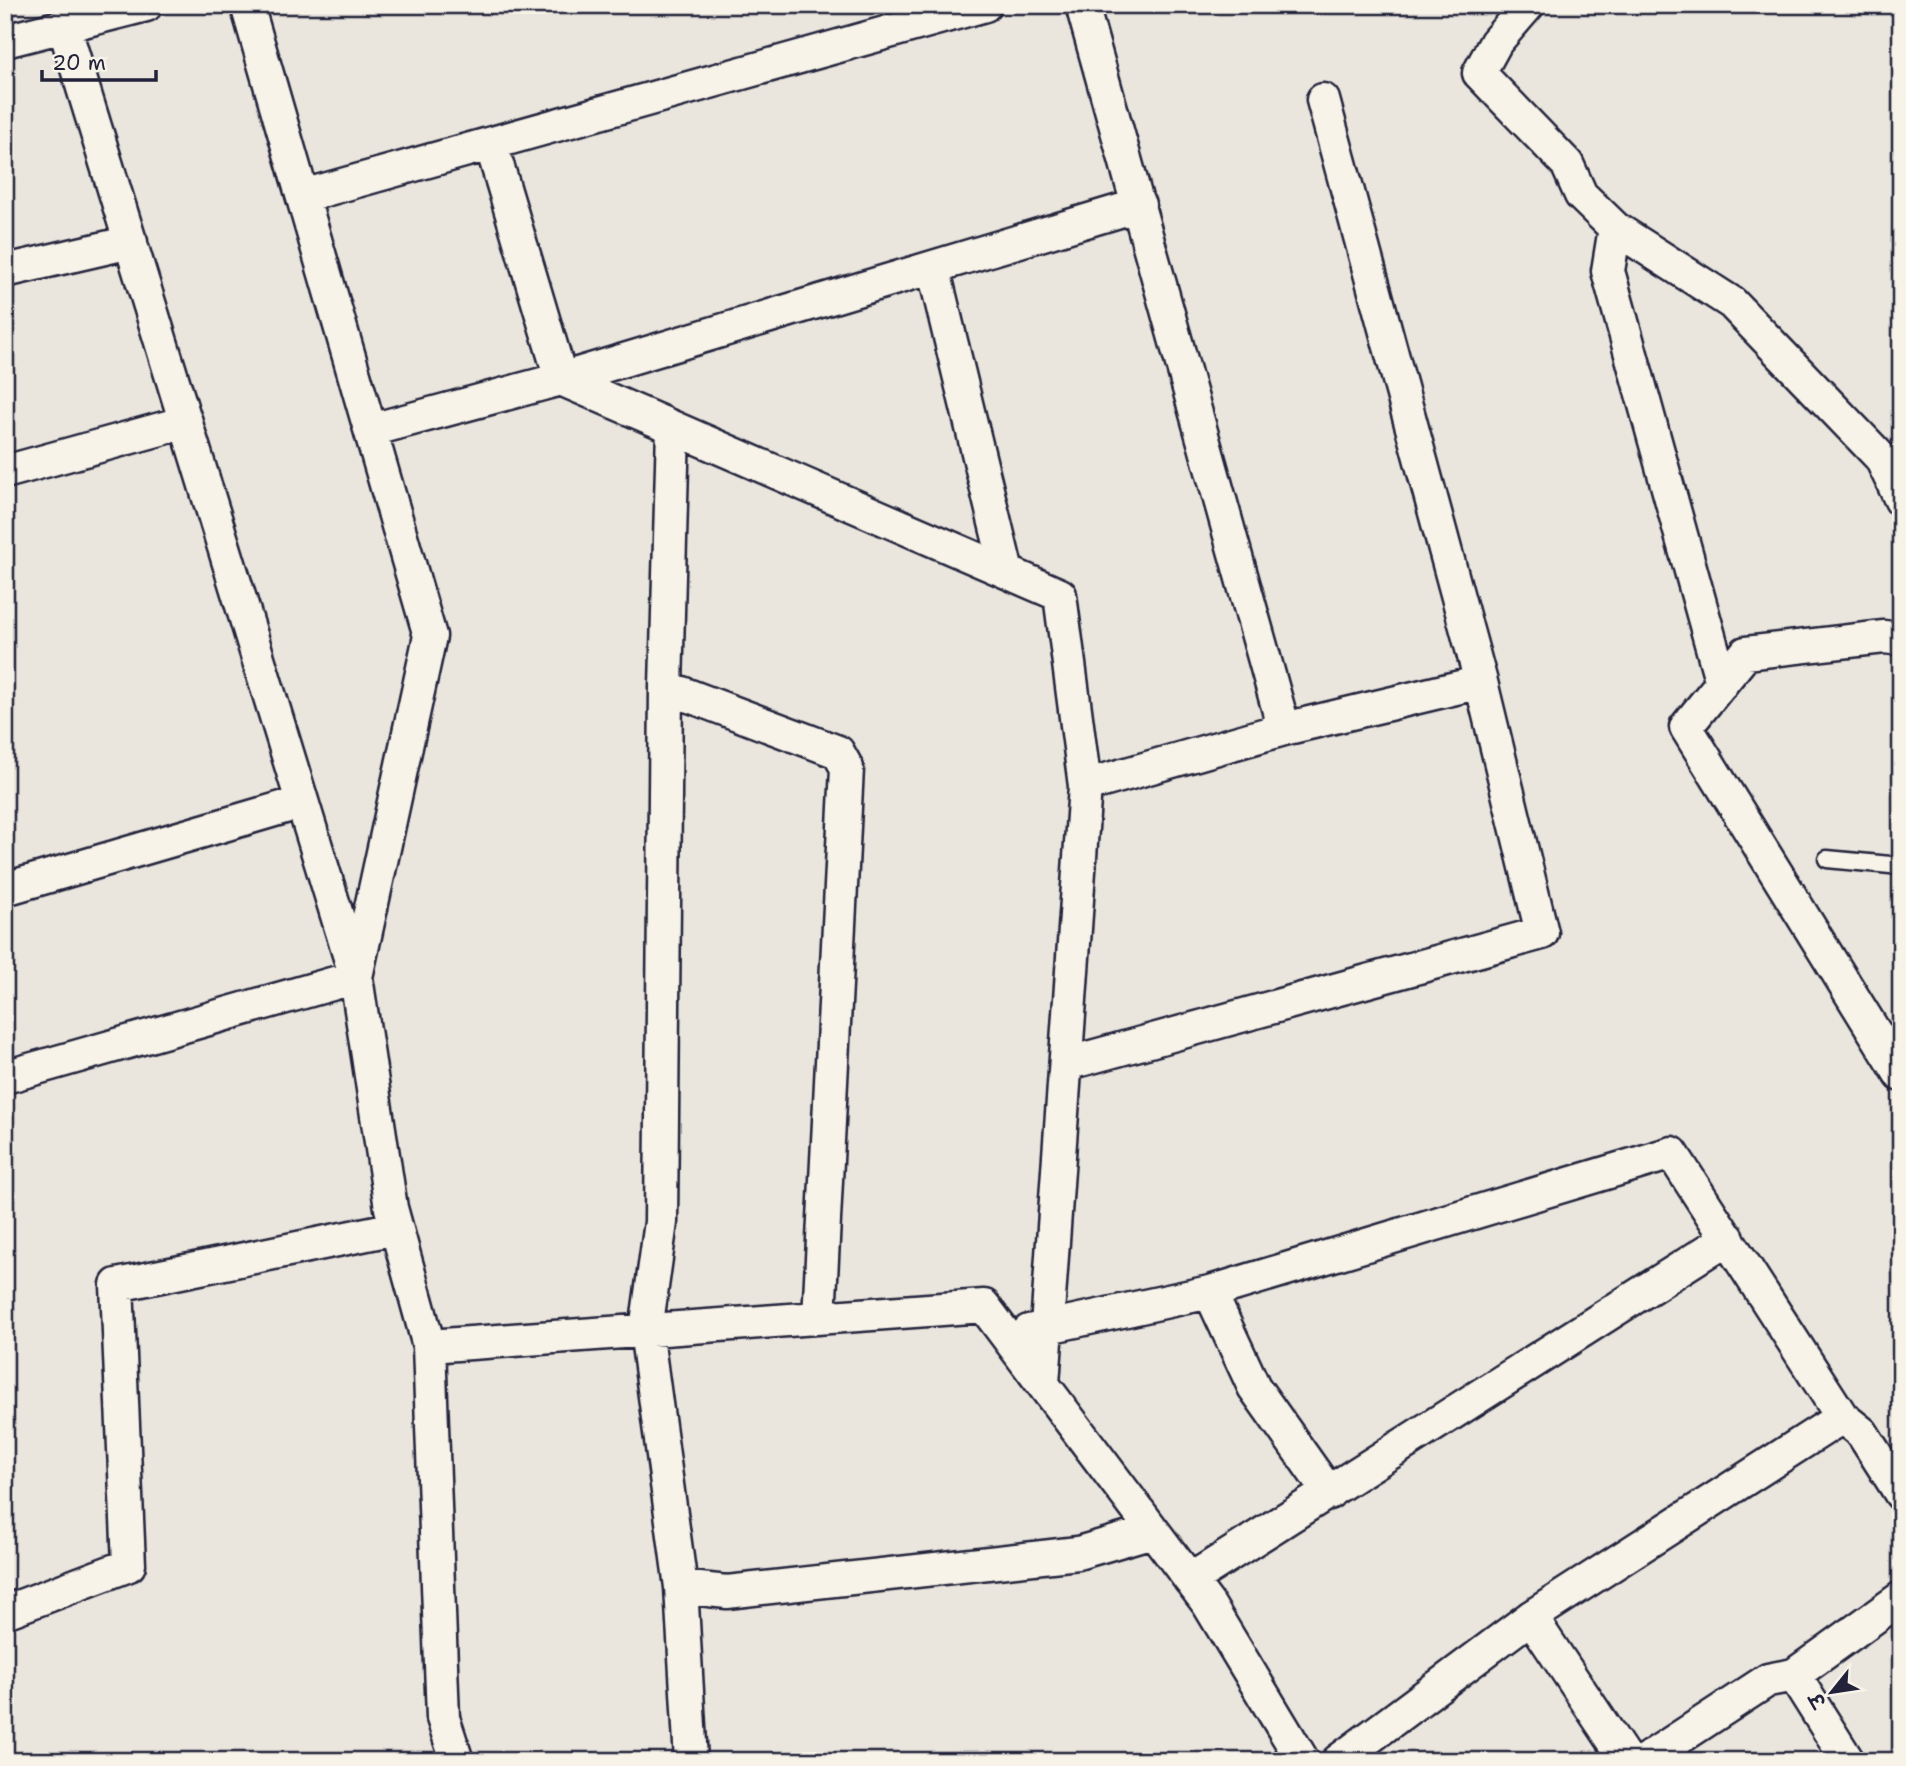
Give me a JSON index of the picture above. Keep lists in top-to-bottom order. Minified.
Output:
{"scale_bar":"20 m","north":"bottom left"}
